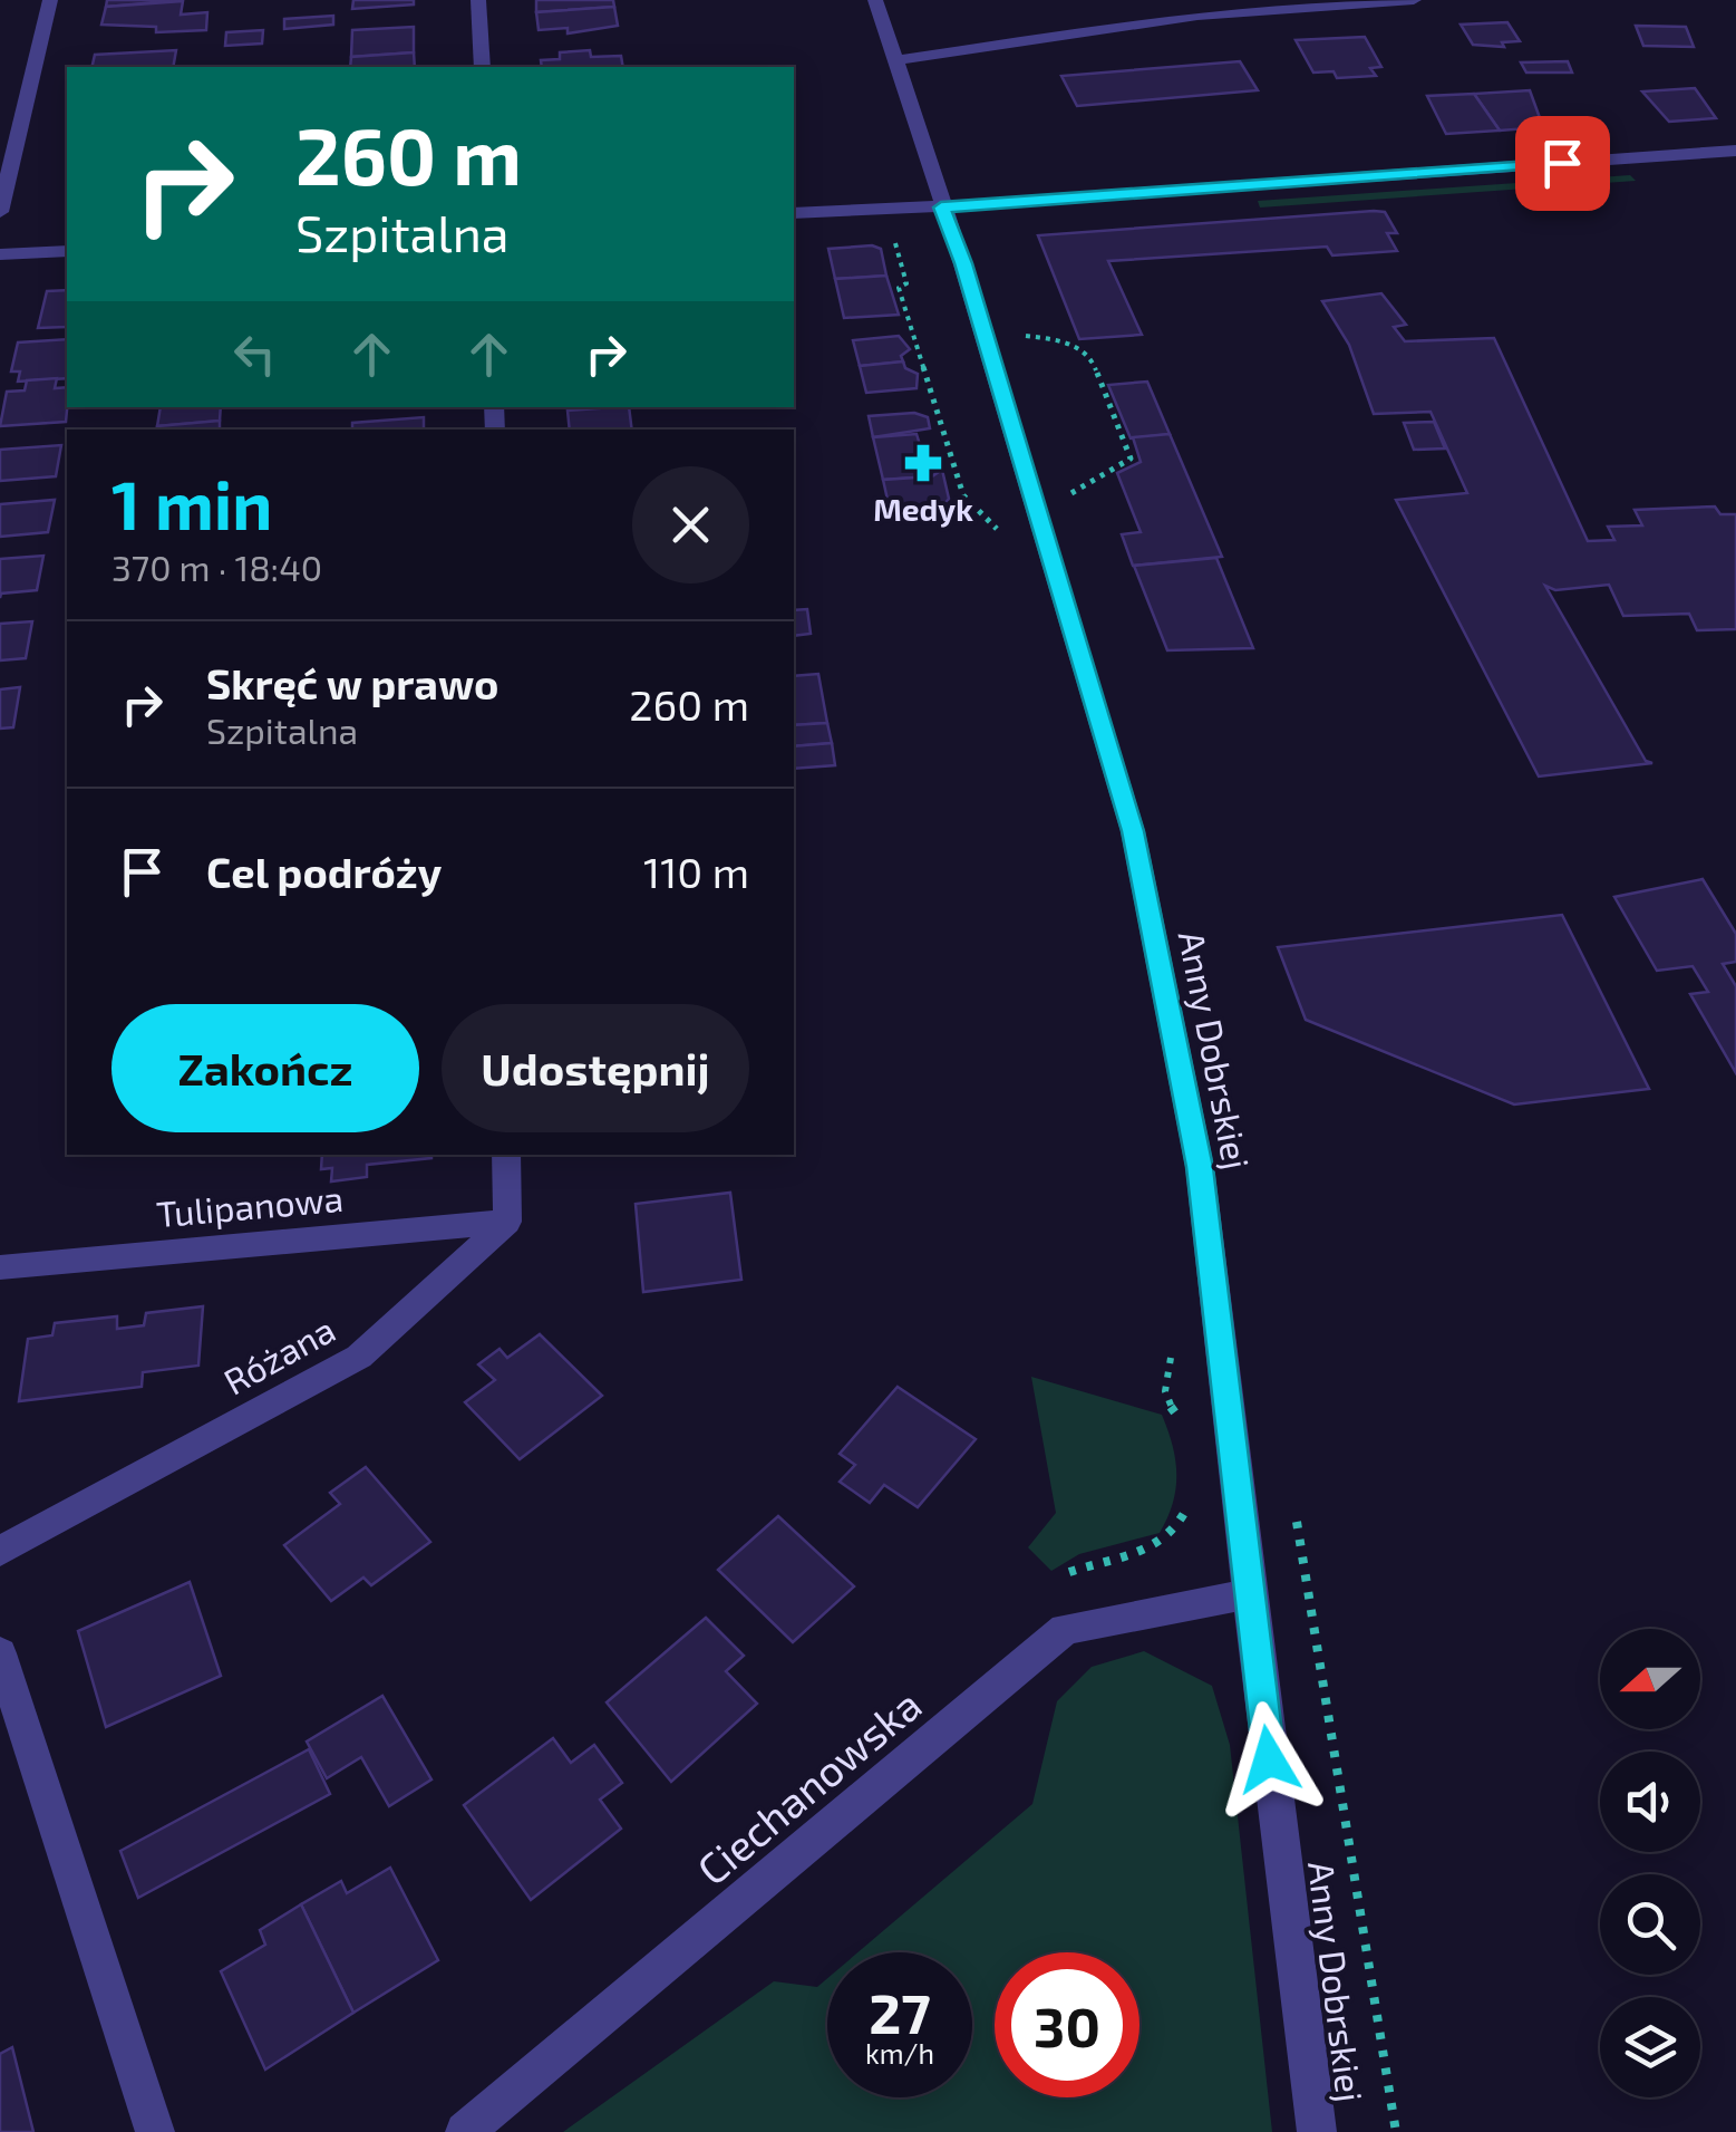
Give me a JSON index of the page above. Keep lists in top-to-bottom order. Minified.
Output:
{"streets":{"street":["Anny Dobrskiej","Tulipanowa","Różana","Ciechanowska"]},"crossings":[["Anny Dobrskiej","Ciechanowska"],["Tulipanowa","Różana"]],"places":{"pharmacy":["Medyk"]},"north":"left","page":{"turn":["260 m","Szpitalna"],"heading":["1 min","370 m · 18:40"],"list":[{"name":"Skręć w prawo","note":"Szpitalna","value":"260 m"},{"name":"Cel podróży","value":"110 m"}],"buttons":["Zakończ","Udostępnij"],"speed":"27 km/h","limit":"30"}}
